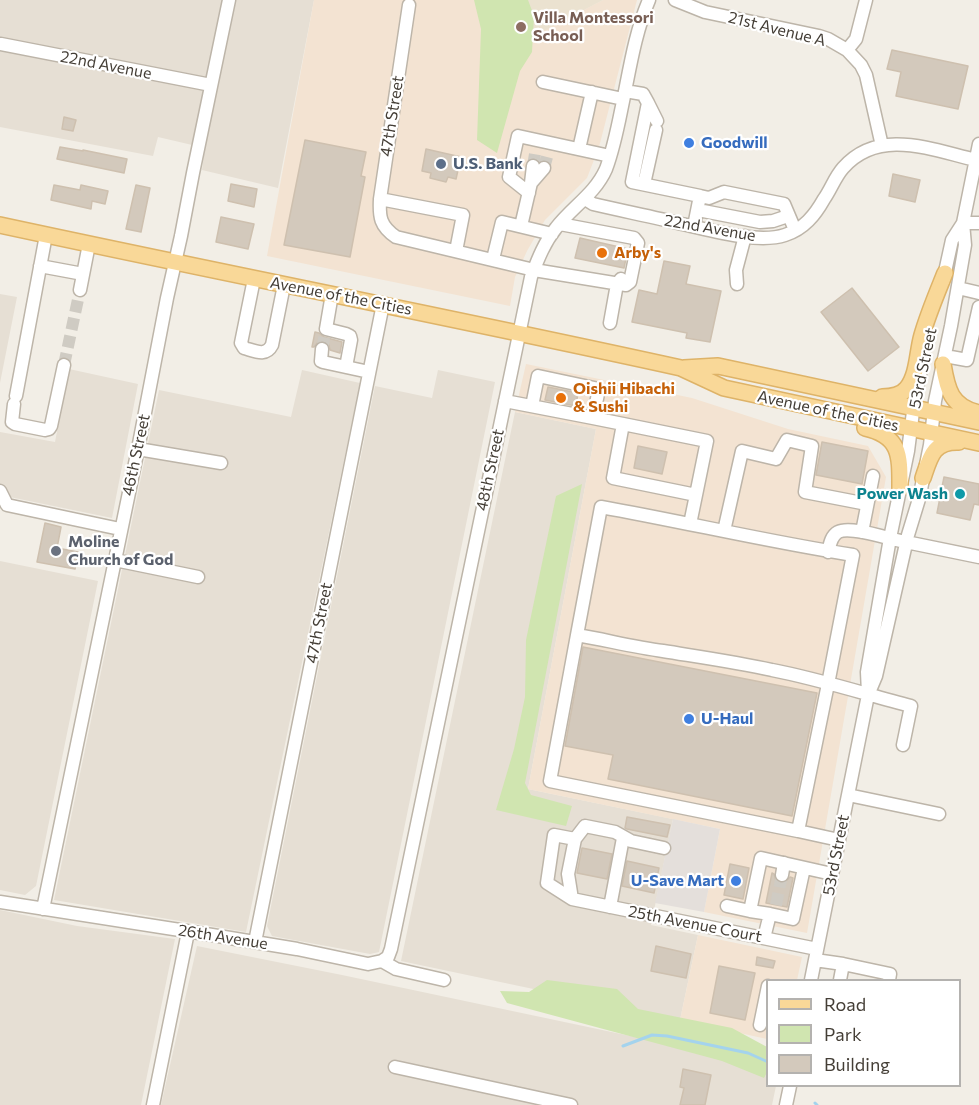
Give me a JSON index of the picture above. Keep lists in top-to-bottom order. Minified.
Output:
{"streets":{"main road":["Avenue of the Cities"],"street":["21st Avenue A","22nd Avenue","47th Street","53rd Street","46th Street","48th Street","25th Avenue Court","26th Avenue"]},"crossings":[["21st Avenue A","22nd Avenue"],["22nd Avenue","53rd Street"],["22nd Avenue","46th Street"],["22nd Avenue","48th Street"],["47th Street","Avenue of the Cities"],["47th Street","26th Avenue"],["Avenue of the Cities","53rd Street"],["Avenue of the Cities","46th Street"],["Avenue of the Cities","48th Street"],["53rd Street","25th Avenue Court"],["46th Street","26th Avenue"],["48th Street","26th Avenue"]],"places":["Villa Montessori School","Goodwill","U.S. Bank","Arby's","Oishii Hibachi & Sushi","Power Wash","Moline Church of God","U-Haul","U-Save Mart"],"legend":["Road","Park","Building"]}
